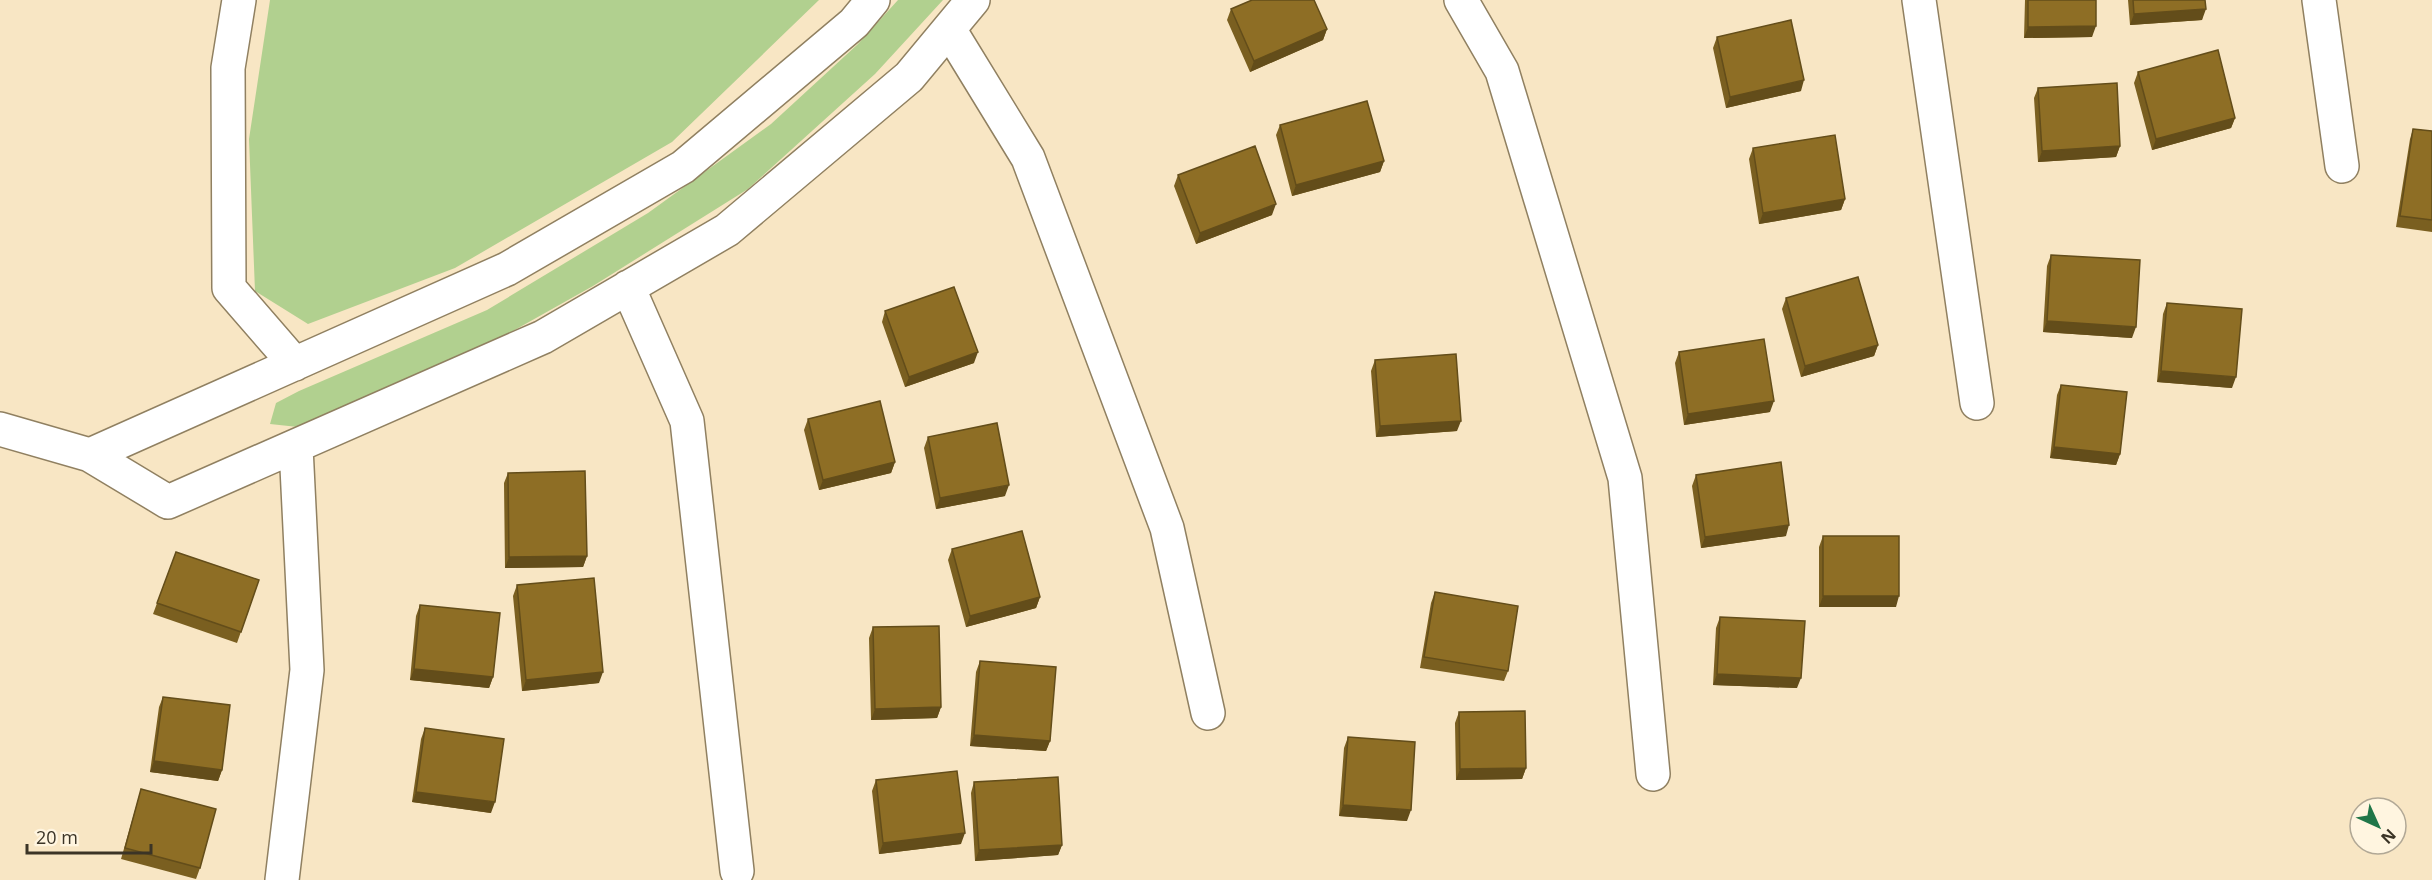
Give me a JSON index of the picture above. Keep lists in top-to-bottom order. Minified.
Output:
{"scale_bar":"20 m","north":"bottom right"}
